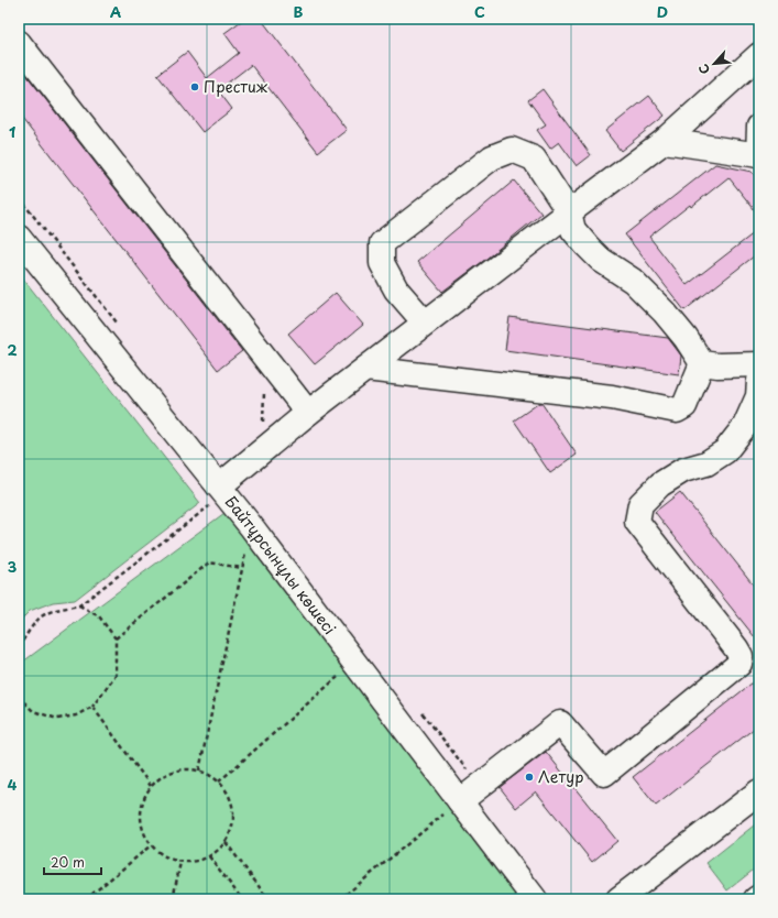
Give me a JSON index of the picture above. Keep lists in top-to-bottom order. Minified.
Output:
{"streets":{"street":["Байтұрсынұлы көшесі"]},"places":["Престиж","Летур"],"scale_bar":"20 m","north":"bottom left","grid":{"columns":["A","B","C","D"],"rows":["1","2","3","4"]}}
